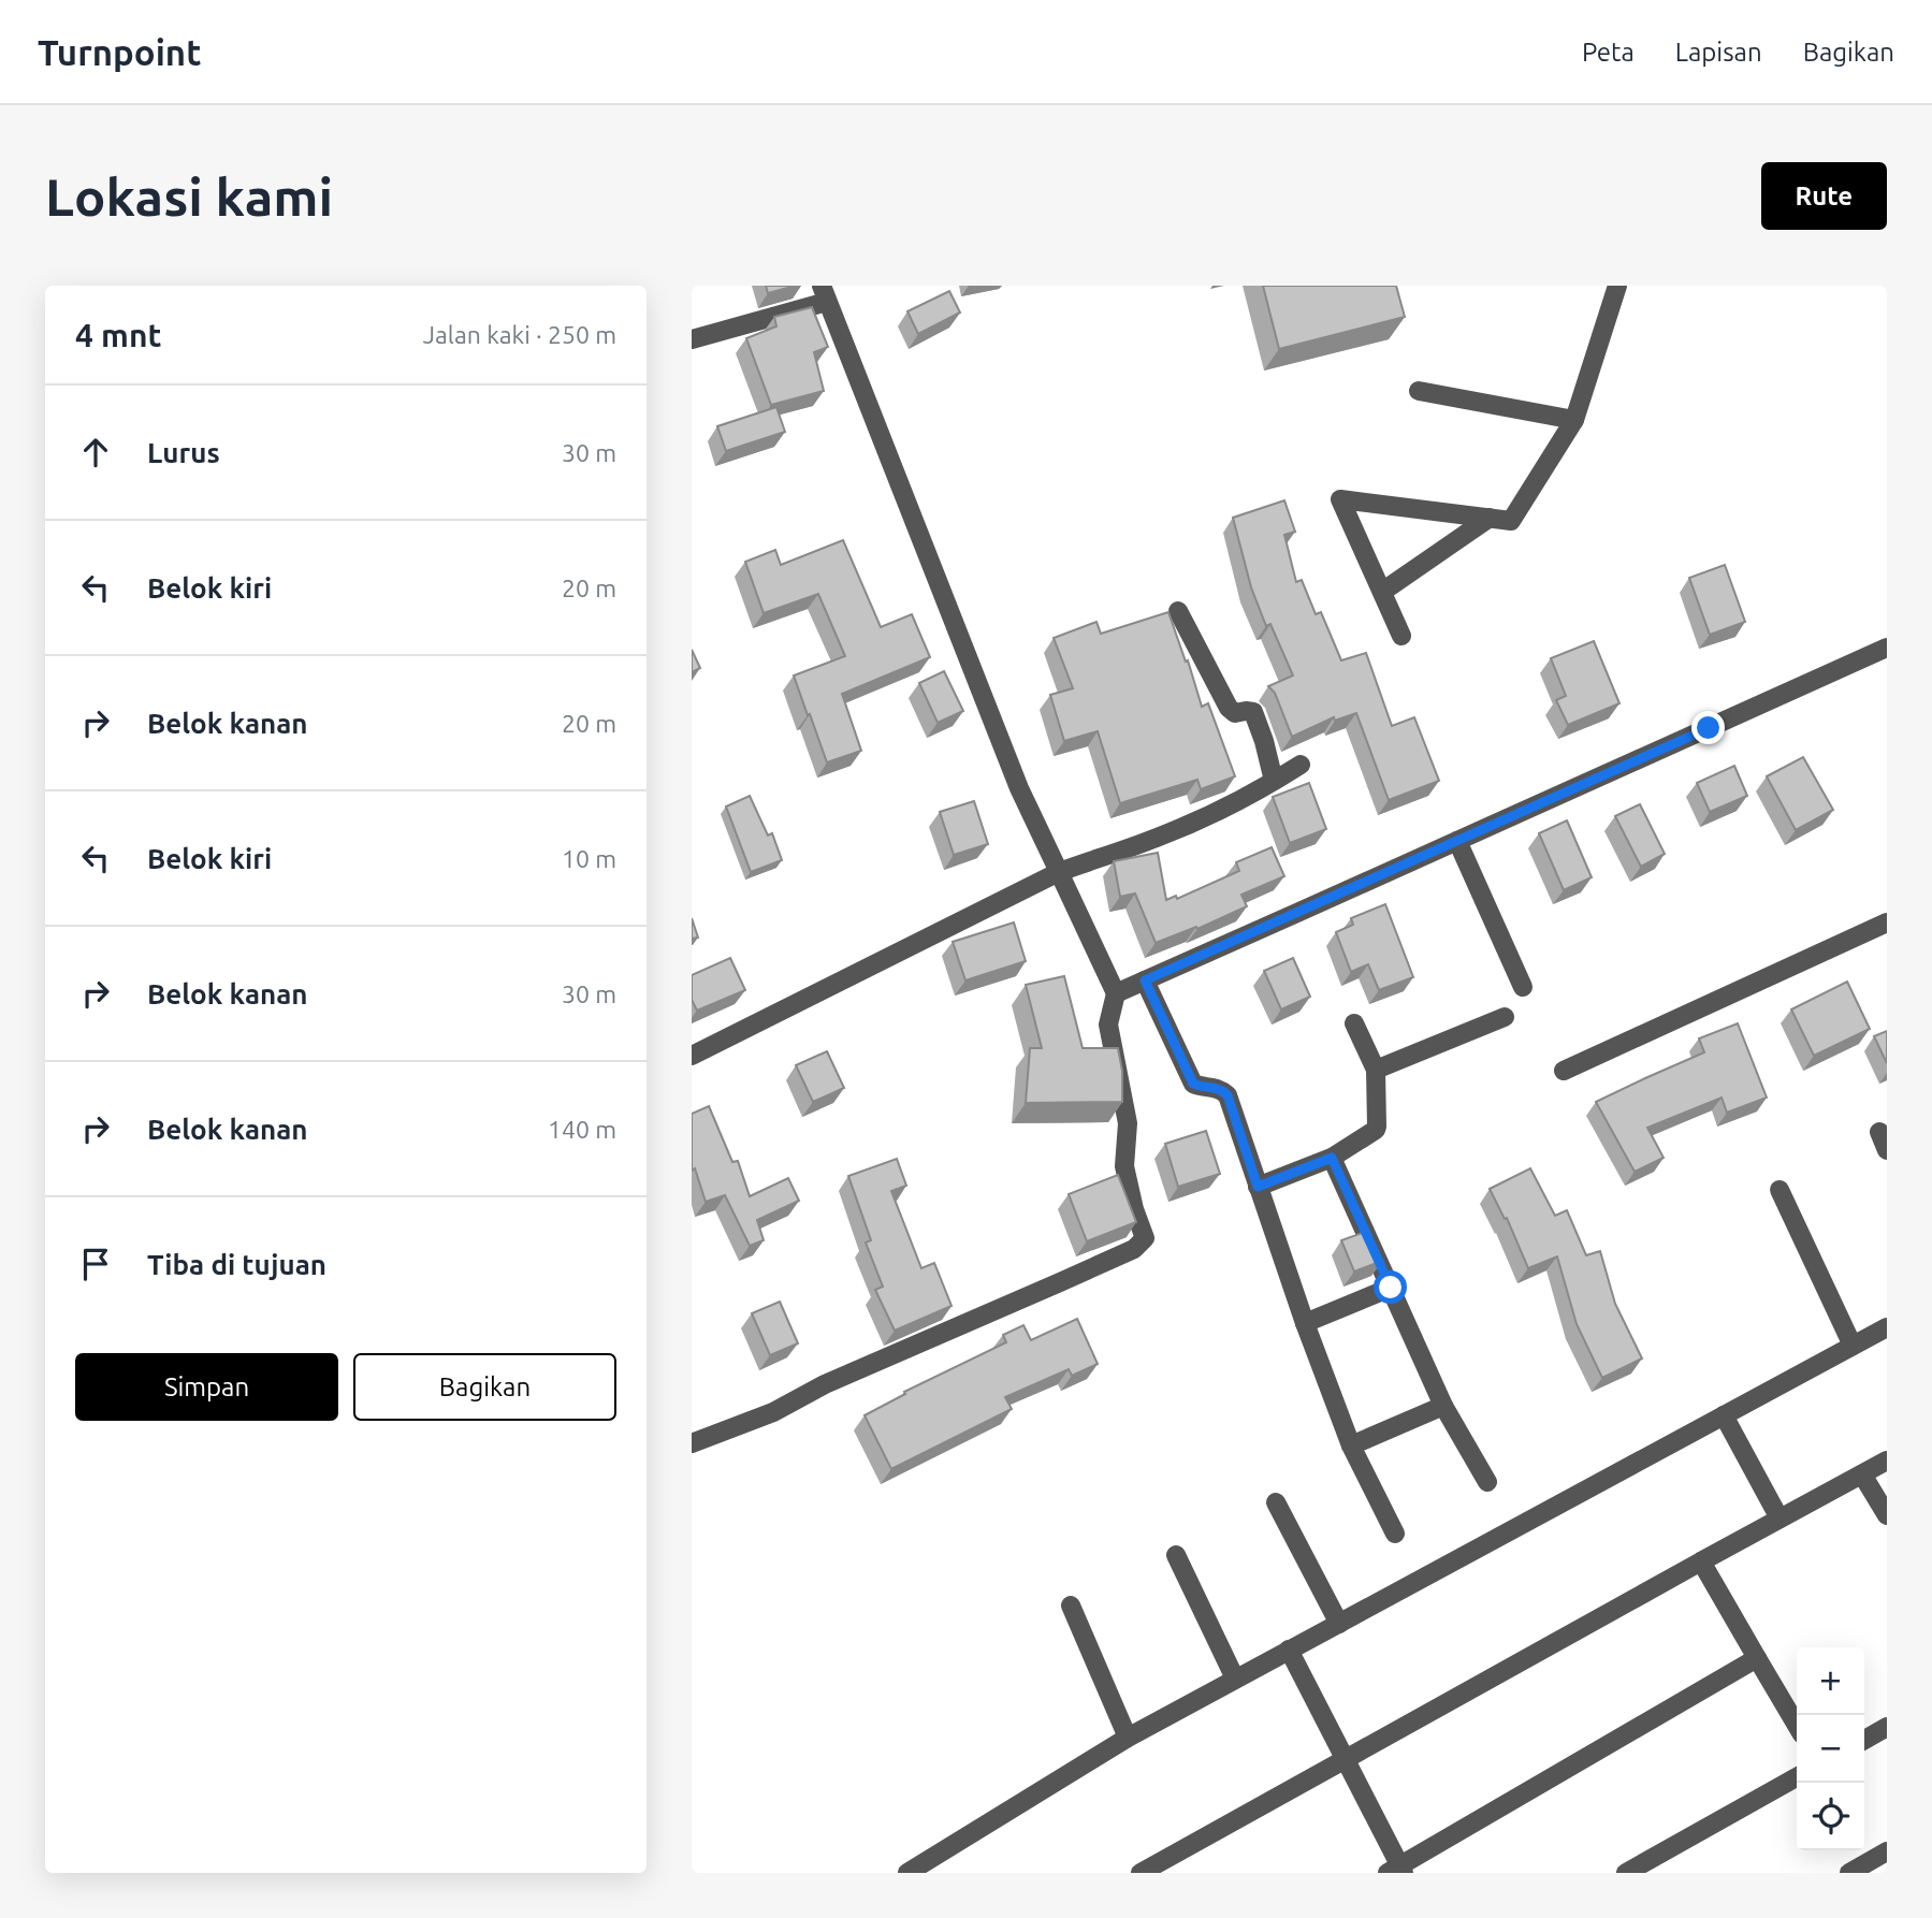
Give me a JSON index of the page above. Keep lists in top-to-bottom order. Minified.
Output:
{"page":{"header":"Turnpoint","nav":["Peta","Lapisan","Bagikan"],"buttons":["Rute",["Simpan","Bagikan"]],"title":"Lokasi kami","heading":["4 mnt","Jalan kaki · 250 m"],"list":[["Lurus","30 m"],["Belok kiri","20 m"],["Belok kanan","20 m"],["Belok kiri","10 m"],["Belok kanan","30 m"],["Belok kanan","140 m"],"Tiba di tujuan"],"map_buttons":["+","−"]}}
